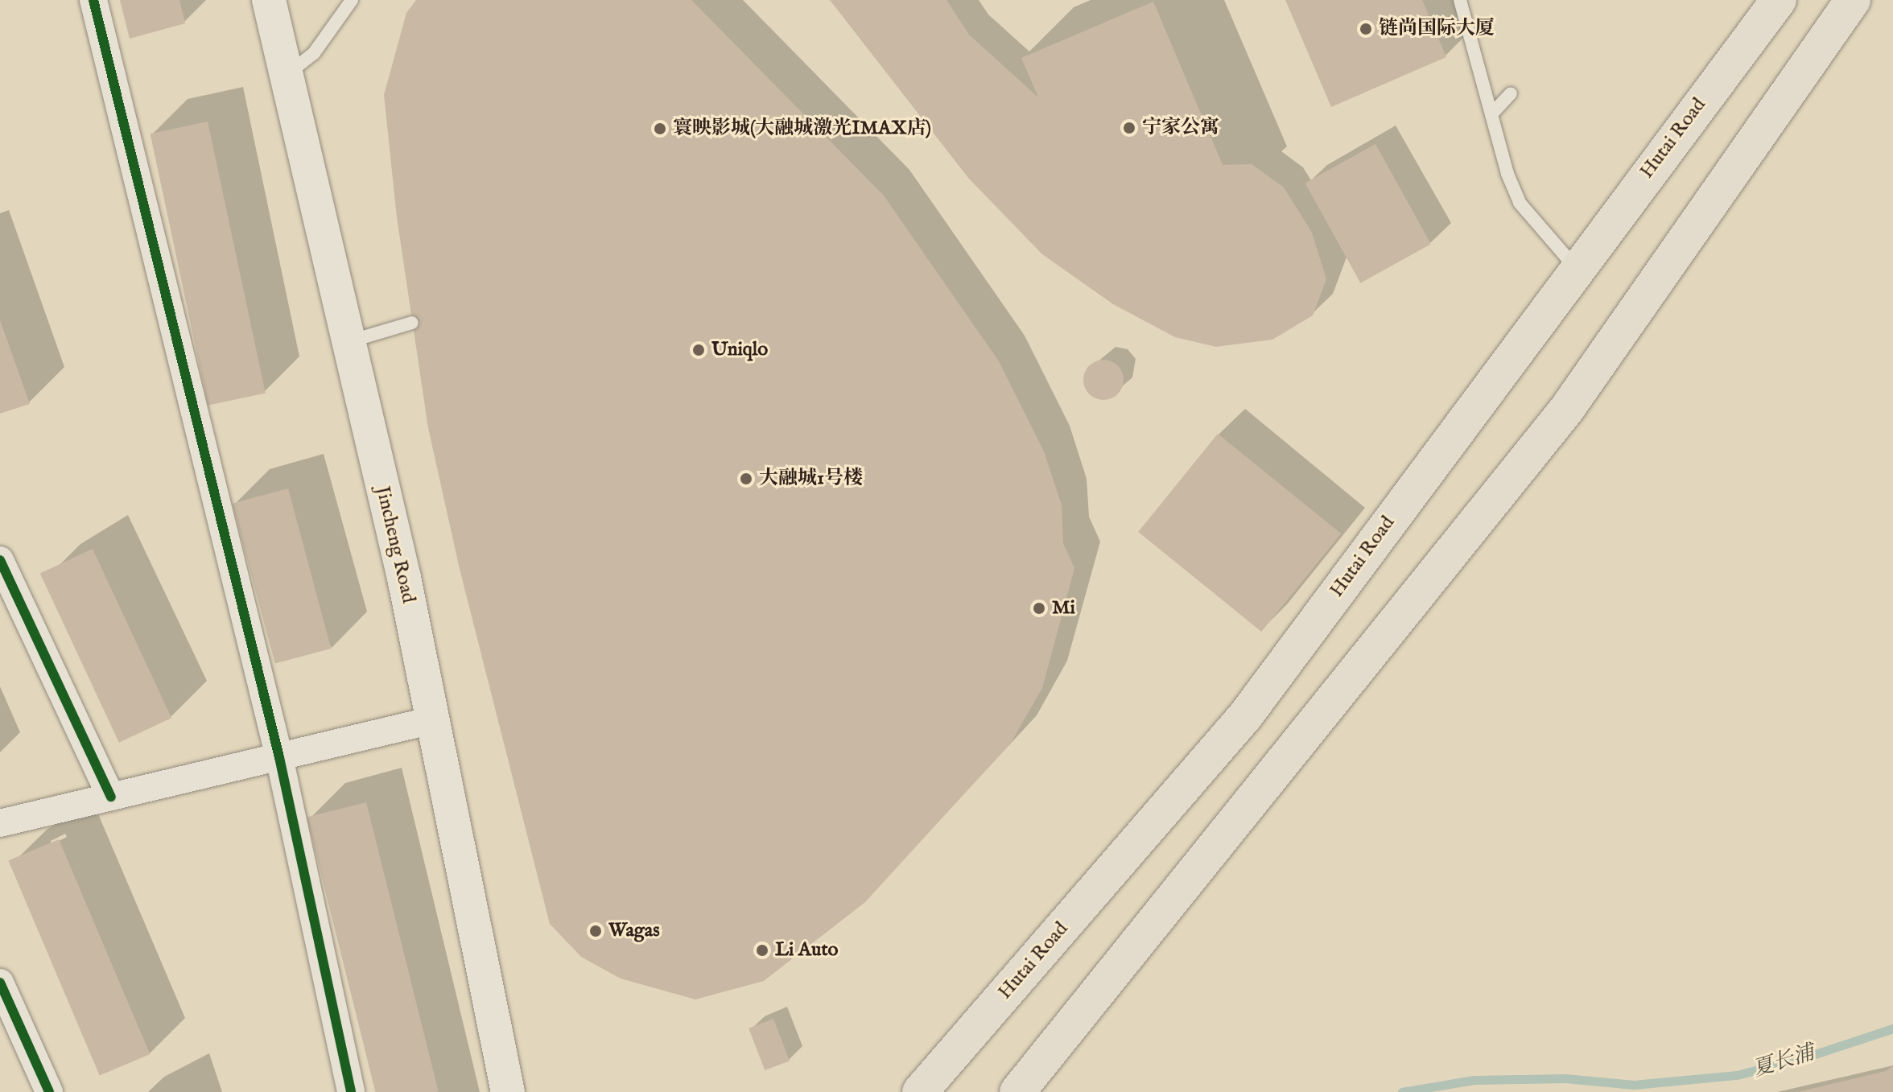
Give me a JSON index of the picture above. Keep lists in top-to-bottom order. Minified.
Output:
{"streets":{"main road":["Hutai Road"],"street":["Jincheng Road"]},"water":["夏长浦"],"places":["链尚国际大厦","宁家公寓","寰映影城(大融城激光IMAX店)","Uniqlo","大融城1号楼","Mi","Wagas","Li Auto"]}
